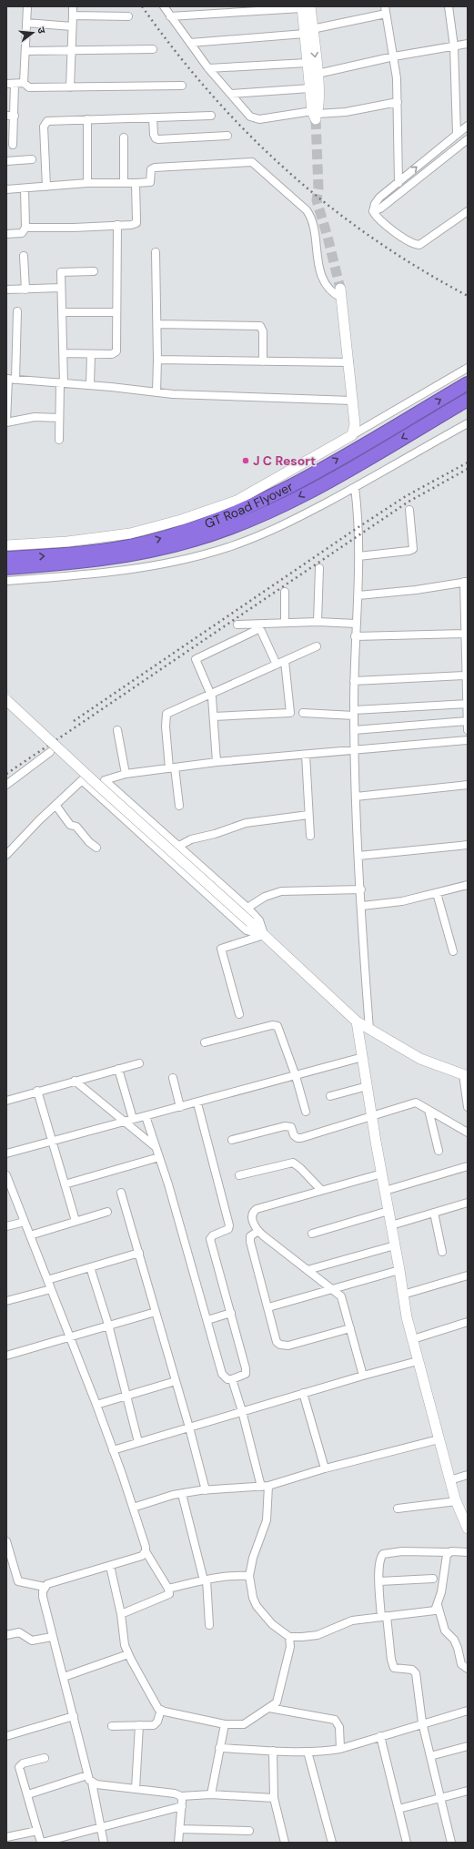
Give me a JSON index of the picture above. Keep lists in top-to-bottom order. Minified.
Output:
{"streets":{"highway":["GT Road Flyover"]},"places":["J C Resort"],"north":"right"}
